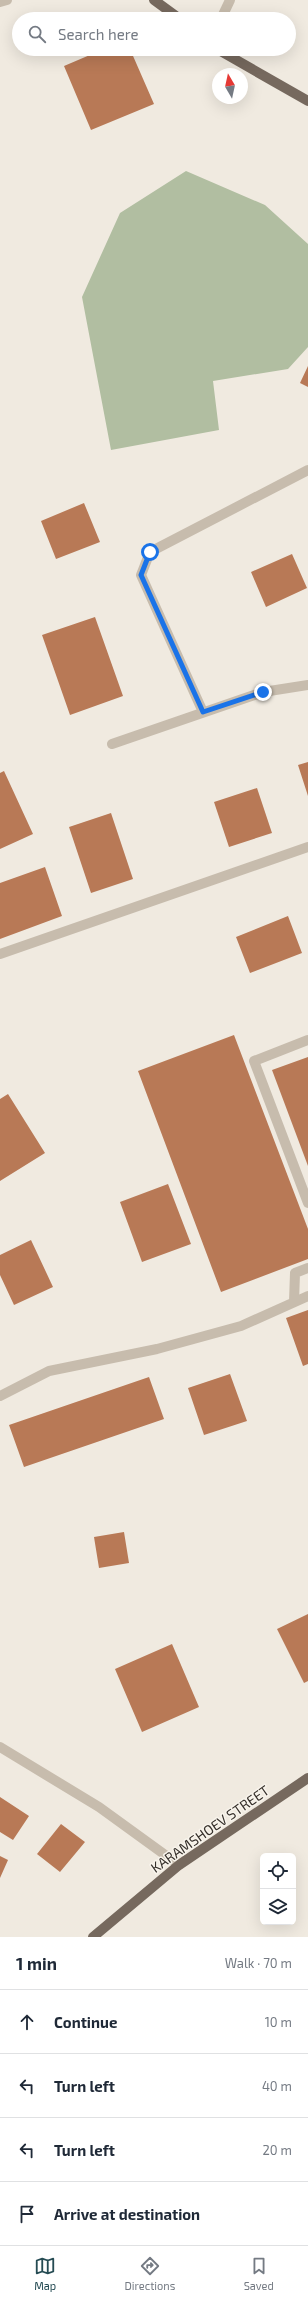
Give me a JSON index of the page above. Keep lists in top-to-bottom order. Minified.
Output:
{"streets":{"main road":["KARAMSHOEV STREET"]},"north":"top","page":{"search":"Search here","heading":["1 min","Walk · 70 m"],"list":[["Continue","10 m"],["Turn left","40 m"],["Turn left","20 m"],"Arrive at destination"],"nav":["Map","Directions","Saved"]}}
